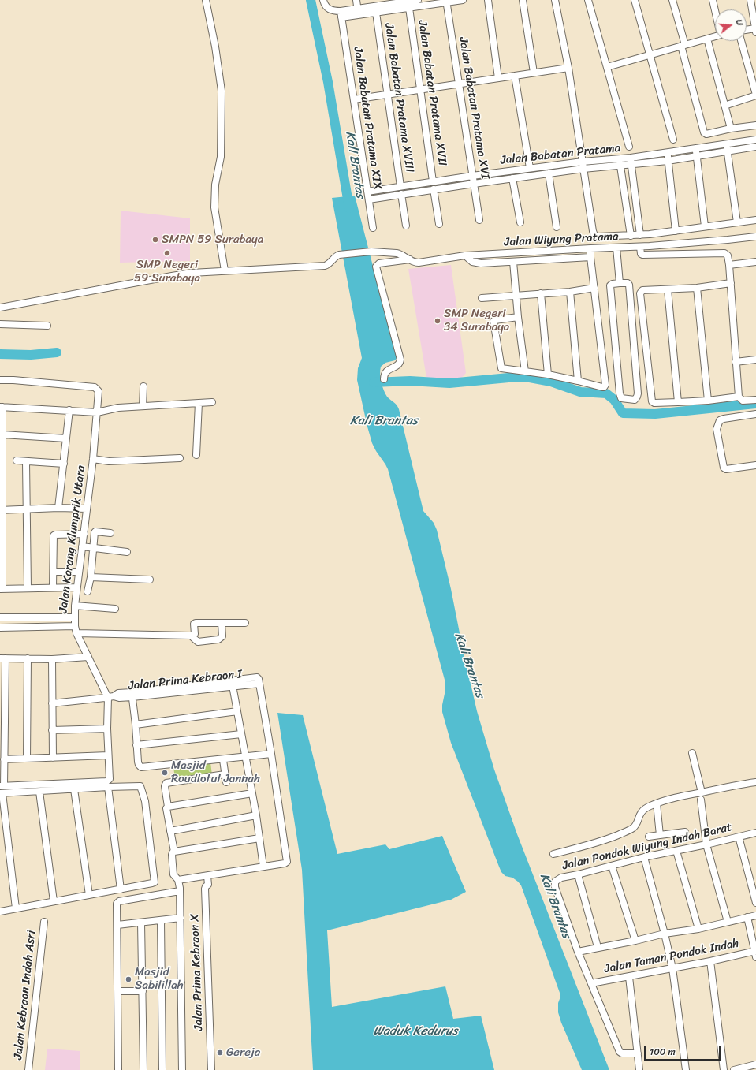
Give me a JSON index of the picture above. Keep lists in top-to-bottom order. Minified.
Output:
{"streets":{"street":["Jalan Babatan Pratama XVII","Jalan Babatan Pratama XVIII","Jalan Babatan Pratama XVI","Jalan Babatan Pratama XIX","Jalan Babatan Pratama","Jalan Wiyung Pratama","Jalan Karang Klumprik Utara","Jalan Prima Kebraon I","Jalan Pondok Wiyung Indah Barat","Jalan Taman Pondok Indah","Jalan Prima Kebraon X","Jalan Kebraon Indah Asri"]},"crossings":[["Jalan Babatan Pratama XVII","Jalan Babatan Pratama"],["Jalan Babatan Pratama XVIII","Jalan Babatan Pratama"],["Jalan Babatan Pratama XVI","Jalan Babatan Pratama"],["Jalan Babatan Pratama XIX","Jalan Babatan Pratama"],["Jalan Babatan Pratama","Jalan Wiyung Pratama"],["Jalan Karang Klumprik Utara","Jalan Prima Kebraon I"]],"water":["Kali Brantas","Waduk Kedurus"],"places":["SMPN 59 Surabaya","SMP Negeri 59 Surabaya","SMP Negeri 34 Surabaya","Masjid Roudlotul Jannah","Masjid Sabilillah","Gereja"],"scale_bar":"100 m","north":"right"}
